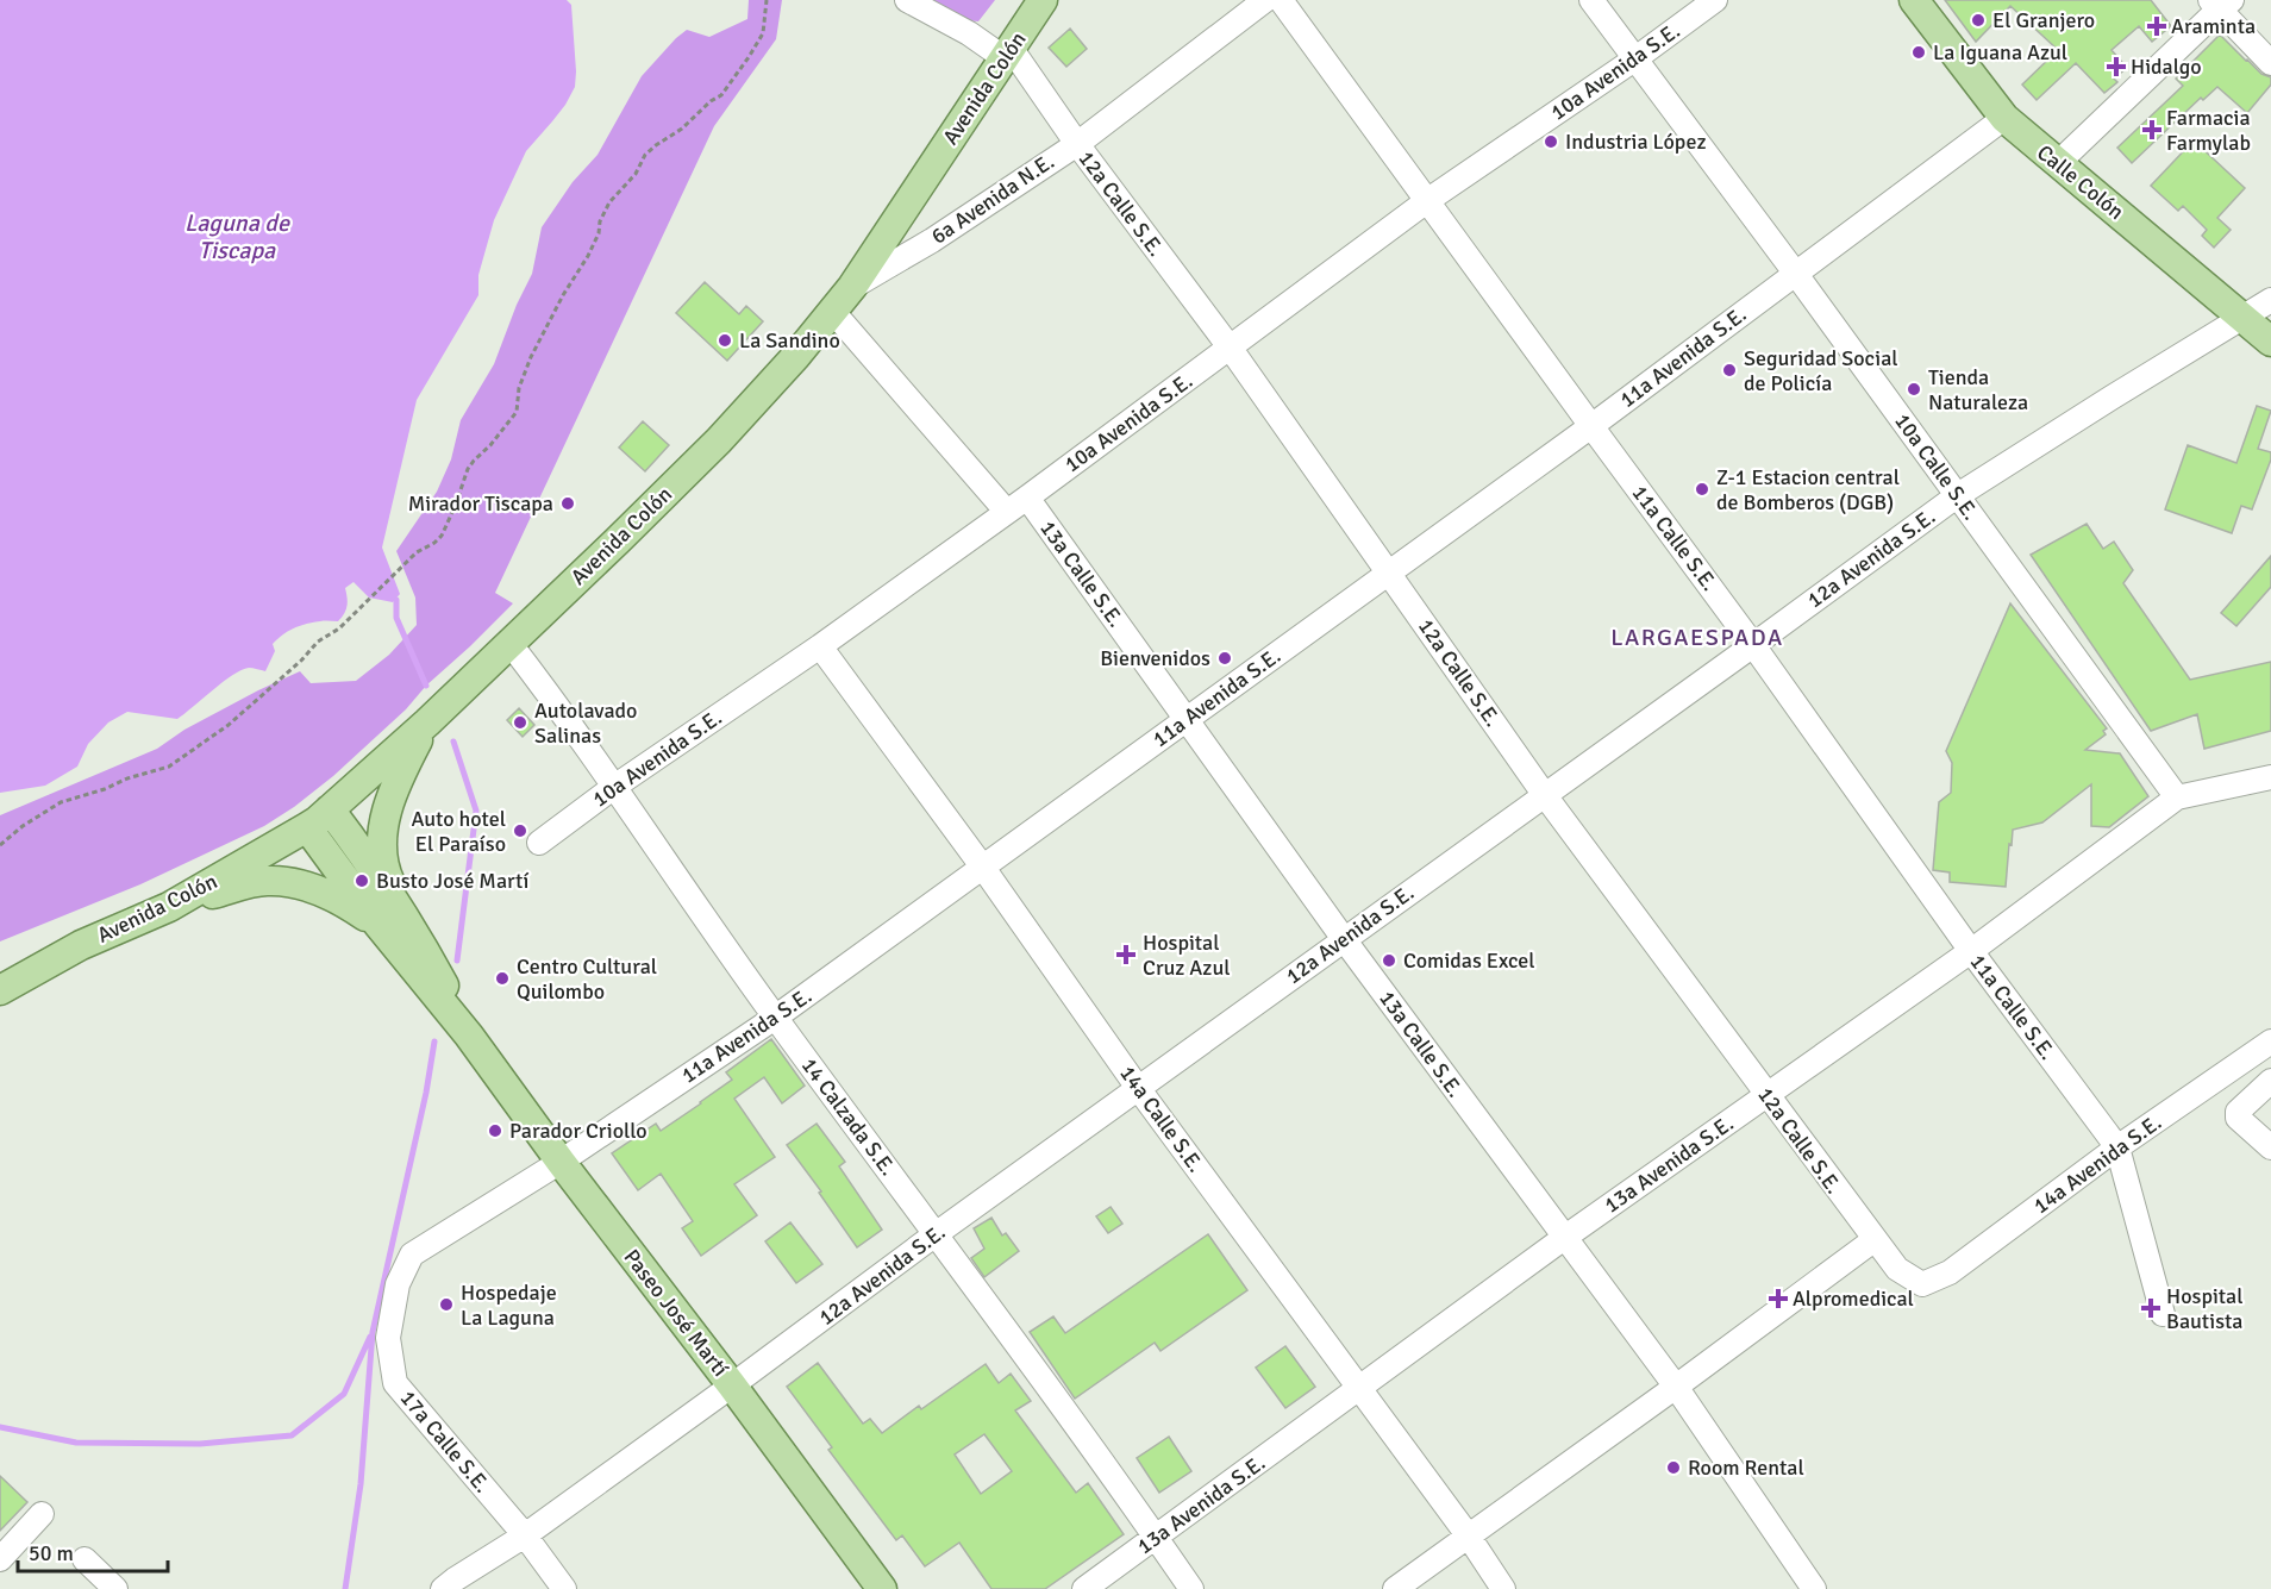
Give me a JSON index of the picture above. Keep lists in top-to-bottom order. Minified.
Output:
{"streets":{"main road":["Avenida Colón","Calle Colón","Paseo José Martí"],"street":["10a Avenida S.E.","6a Avenida N.E.","12a Calle S.E.","11a Avenida S.E.","10a Calle S.E.","11a Calle S.E.","12a Avenida S.E.","13a Calle S.E.","14 Calzada S.E.","14a Calle S.E.","13a Avenida S.E.","14a Avenida S.E.","17a Calle S.E."]},"crossings":[["10a Avenida S.E.","12a Calle S.E."],["10a Avenida S.E.","10a Calle S.E."],["10a Avenida S.E.","11a Calle S.E."],["10a Avenida S.E.","13a Calle S.E."],["10a Avenida S.E.","14 Calzada S.E."],["10a Avenida S.E.","14a Calle S.E."],["Avenida Colón","6a Avenida N.E."],["Avenida Colón","12a Calle S.E."],["Avenida Colón","14 Calzada S.E."],["Avenida Colón","Paseo José Martí"],["Calle Colón","11a Avenida S.E."],["Calle Colón","12a Avenida S.E."],["6a Avenida N.E.","12a Calle S.E."],["12a Calle S.E.","11a Avenida S.E."],["12a Calle S.E.","12a Avenida S.E."],["12a Calle S.E.","13a Avenida S.E."],["12a Calle S.E.","14a Avenida S.E."],["11a Avenida S.E.","10a Calle S.E."],["11a Avenida S.E.","11a Calle S.E."],["11a Avenida S.E.","13a Calle S.E."],["11a Avenida S.E.","14 Calzada S.E."],["11a Avenida S.E.","14a Calle S.E."],["11a Avenida S.E.","Paseo José Martí"],["11a Avenida S.E.","17a Calle S.E."],["10a Calle S.E.","12a Avenida S.E."],["10a Calle S.E.","13a Avenida S.E."],["11a Calle S.E.","12a Avenida S.E."],["11a Calle S.E.","13a Avenida S.E."],["11a Calle S.E.","14a Avenida S.E."],["12a Avenida S.E.","13a Calle S.E."],["12a Avenida S.E.","14 Calzada S.E."],["12a Avenida S.E.","14a Calle S.E."],["12a Avenida S.E.","Paseo José Martí"],["12a Avenida S.E.","17a Calle S.E."],["13a Calle S.E.","13a Avenida S.E."],["14 Calzada S.E.","13a Avenida S.E."],["14a Calle S.E.","13a Avenida S.E."]],"districts":["LARGAESPADA"],"water":["Laguna de Tiscapa"],"places":{"other":["El Granjero","La Iguana Azul","Industria López","La Sandino","Seguridad Social de Policía","Tienda Naturaleza","Z-1 Estacion central de Bomberos (DGB)","Mirador Tiscapa","Bienvenidos","Autolavado Salinas","Auto hotel El Paraíso","Busto José Martí","Comidas Excel","Centro Cultural Quilombo","Parador Criollo","Hospedaje La Laguna","Room Rental"],"health":["Araminta","Hidalgo","Farmacia Farmylab","Hospital Cruz Azul","Alpromedical","Hospital Bautista"]},"scale_bar":"50 m"}
